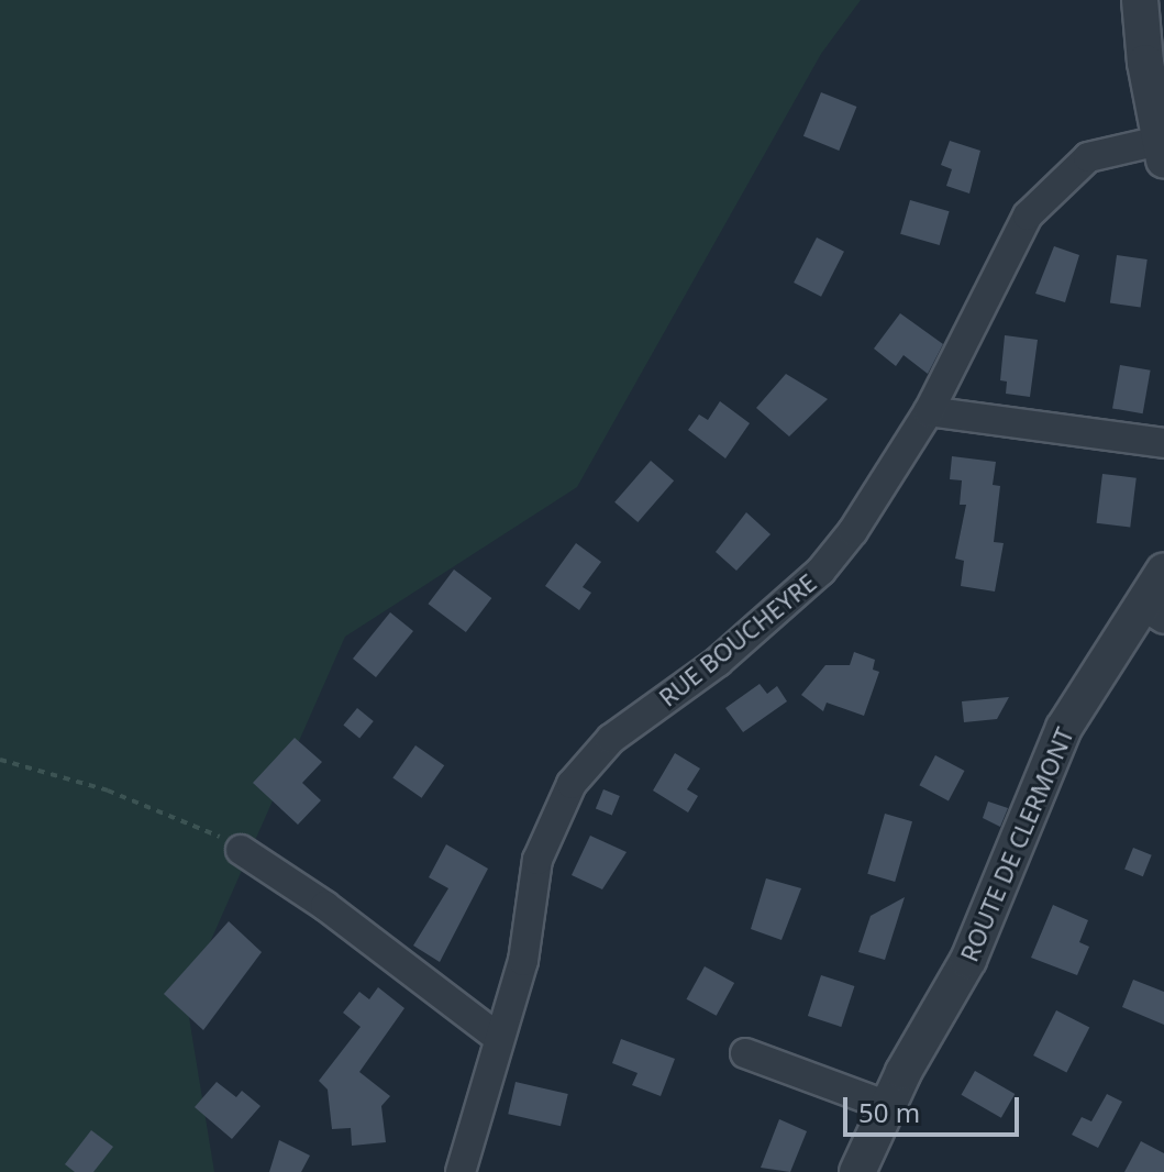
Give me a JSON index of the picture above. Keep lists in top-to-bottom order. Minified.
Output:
{"streets":{"street":["RUE BOUCHEYRE","ROUTE DE CLERMONT"]},"scale_bar":"50 m"}
